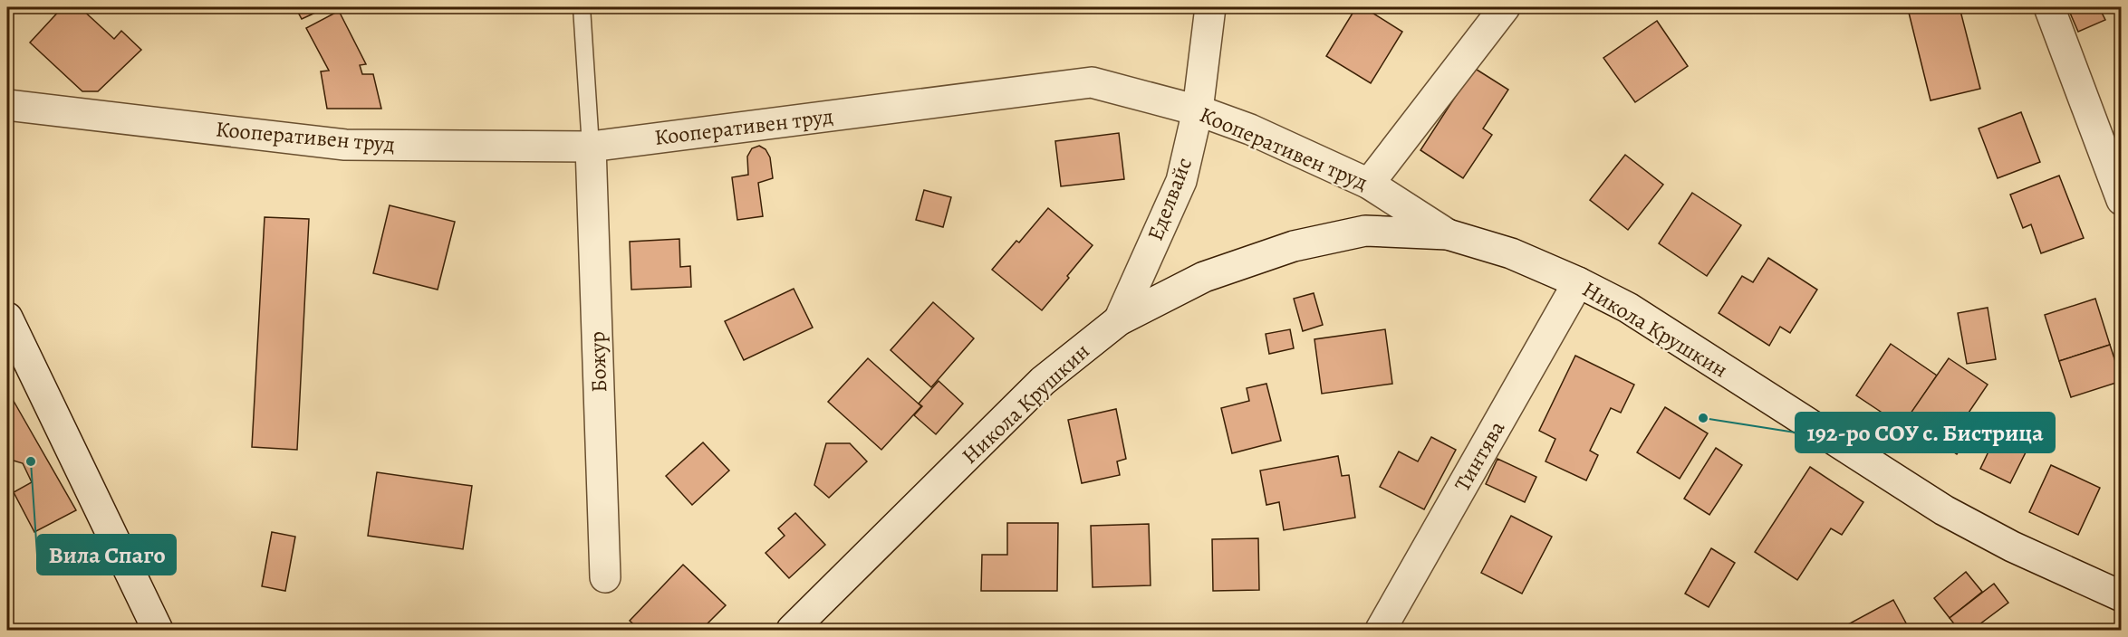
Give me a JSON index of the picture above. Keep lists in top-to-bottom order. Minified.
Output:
{"streets":{"street":["Кооперативен труд","Еделвайс","Никола Крушкин","Божур","Тинтява"]},"crossings":[["Кооперативен труд","Еделвайс"],["Кооперативен труд","Никола Крушкин"],["Кооперативен труд","Божур"],["Еделвайс","Никола Крушкин"],["Никола Крушкин","Тинтява"]],"places":["192-ро СОУ с. Бистрица","Вила Спаго"]}
